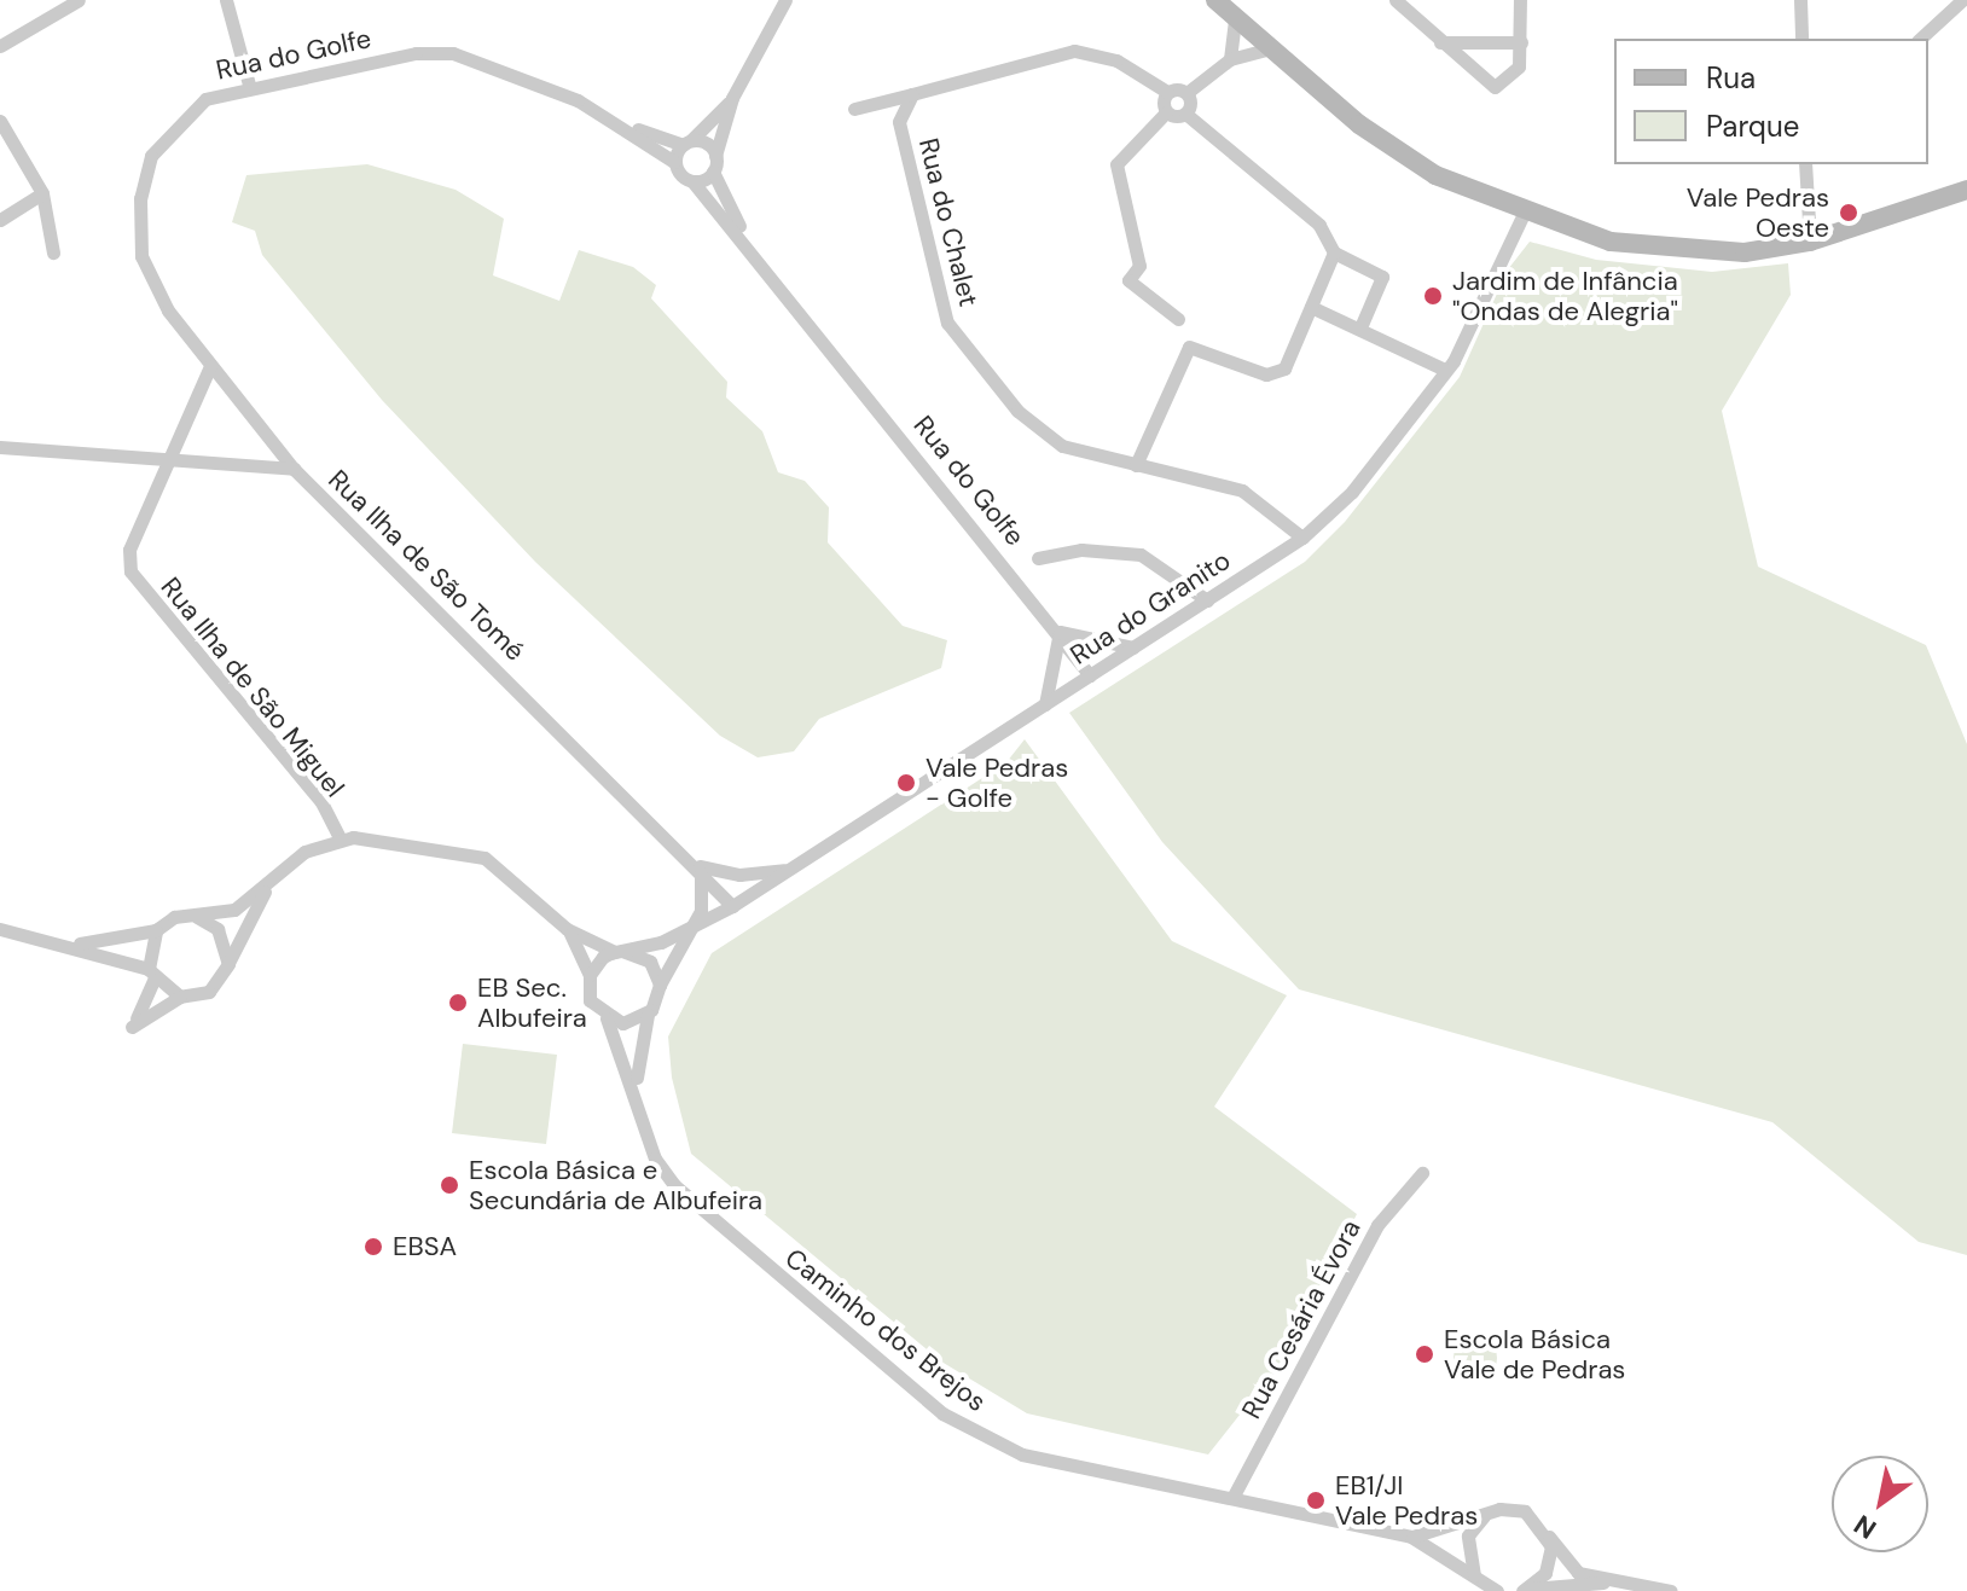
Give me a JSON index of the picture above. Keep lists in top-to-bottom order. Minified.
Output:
{"streets":{"street":["Rua do Golfe","Rua do Chalet","Rua Ilha de São Tomé","Rua do Granito","Rua Ilha de São Miguel","Rua Cesária Évora","Caminho dos Brejos"]},"crossings":[["Rua do Golfe","Rua Ilha de São Tomé"],["Rua do Golfe","Rua do Granito"],["Rua do Golfe","Rua Ilha de São Miguel"],["Rua do Chalet","Rua do Granito"],["Rua Ilha de São Tomé","Rua do Granito"],["Rua Ilha de São Tomé","Rua Ilha de São Miguel"],["Rua do Granito","Caminho dos Brejos"],["Rua Cesária Évora","Caminho dos Brejos"]],"places":["Vale Pedras Oeste","Jardim de Infância \"Ondas de Alegria\"","Vale Pedras - Golfe","EB Sec. Albufeira","Escola Básica e Secundária de Albufeira","EBSA","Escola Básica Vale de Pedras","EB1/JI Vale Pedras"],"legend":["Rua","Parque"],"north":"bottom left"}
